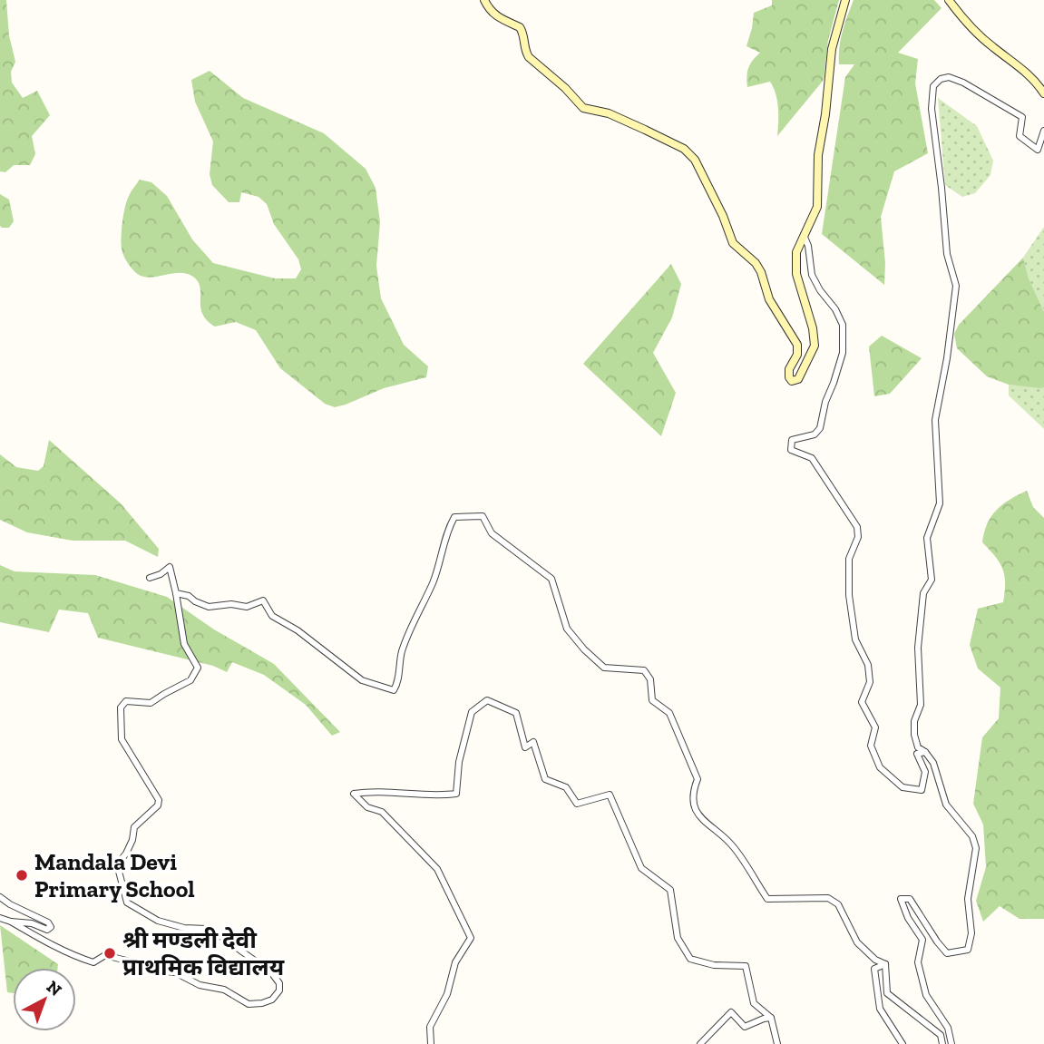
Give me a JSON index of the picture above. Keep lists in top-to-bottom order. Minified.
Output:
{"places":["Mandala Devi Primary School","श्री मण्डली देवी प्राथमिक विद्यालय"],"north":"top right"}
